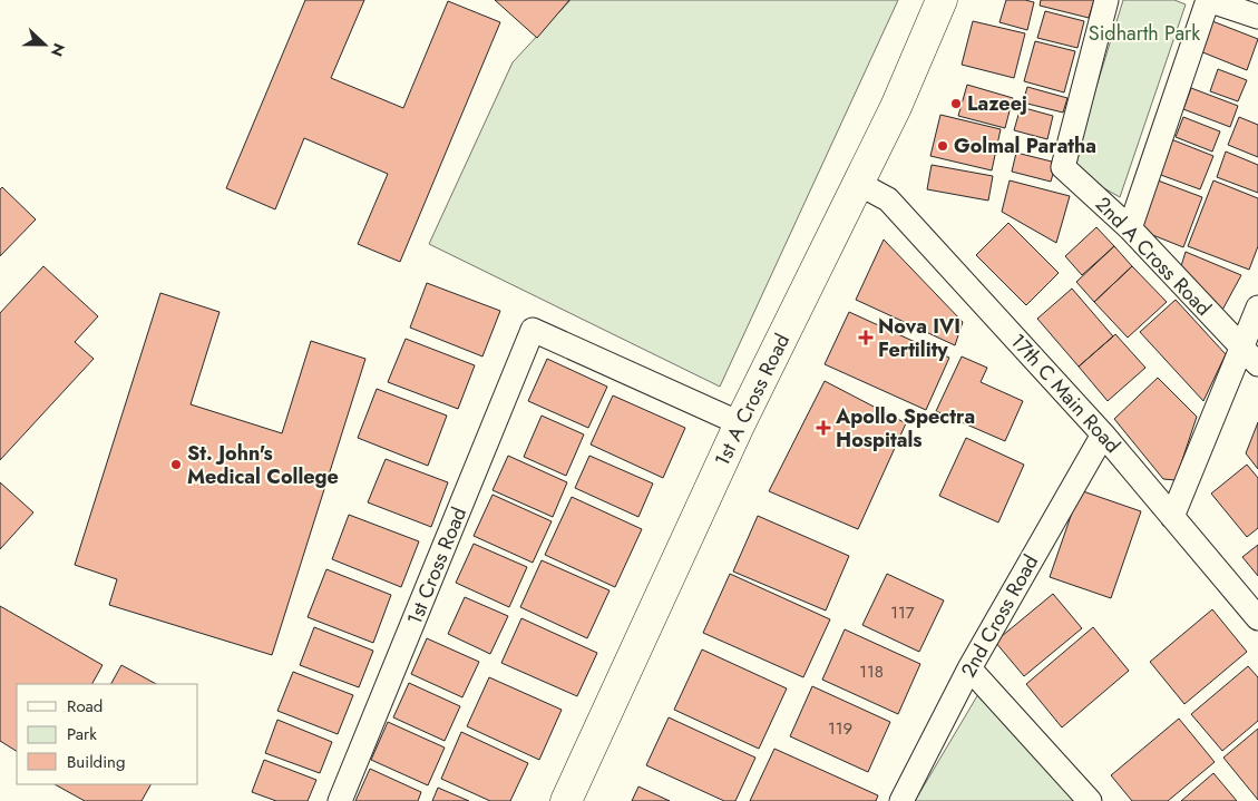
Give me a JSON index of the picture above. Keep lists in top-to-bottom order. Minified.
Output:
{"streets":{"street":["2nd A Cross Road","17th C Main Road","1st A Cross Road","1st Cross Road","2nd Cross Road"]},"crossings":[["17th C Main Road","1st A Cross Road"],["17th C Main Road","2nd Cross Road"],["1st A Cross Road","1st Cross Road"]],"parks":["Sidharth Park"],"places":{"other":["Lazeej","Golmal Paratha","St. John's Medical College"],"health":["Nova IVI Fertility","Apollo Spectra Hospitals"]},"house_numbers":["117","118","119"],"legend":["Road","Park","Building"],"north":"right"}
